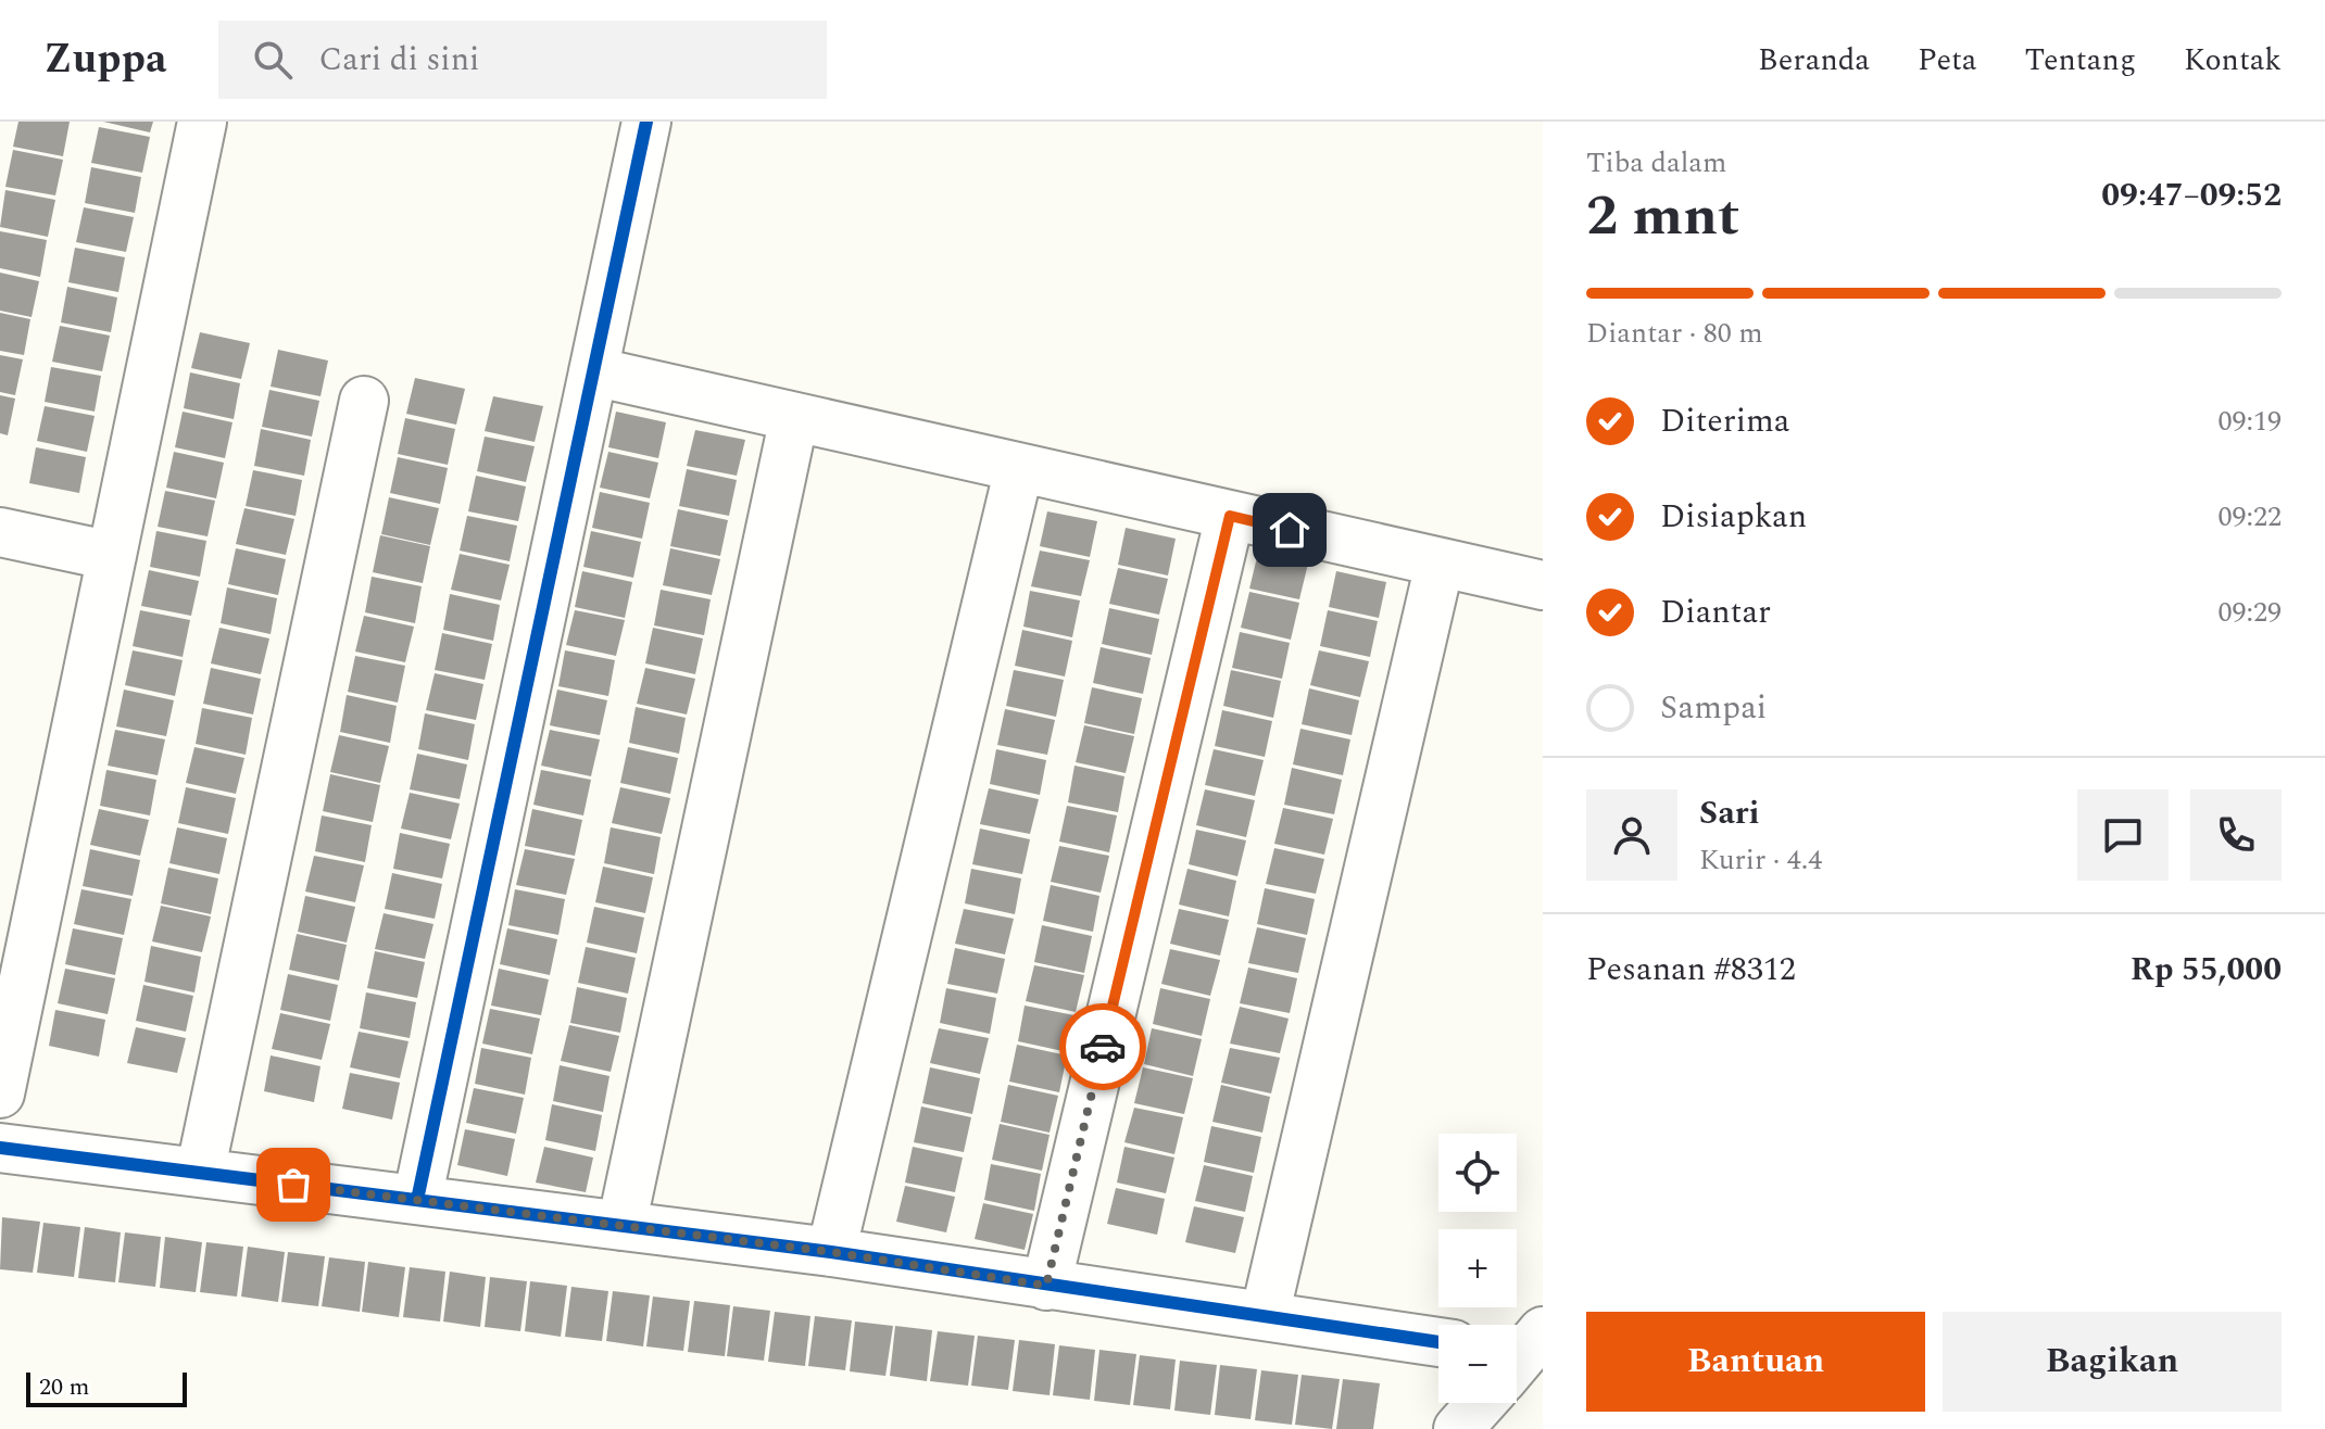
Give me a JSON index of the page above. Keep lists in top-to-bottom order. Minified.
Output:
{"scale_bar":"20 m","page":{"header":"Zuppa","search":"Cari di sini","nav":["Beranda","Peta","Tentang","Kontak"],"heading":["2 mnt","Tiba dalam","09:47–09:52"],"panel":["Sari","Kurir · 4.4","Pesanan #8312","Rp 55,000"],"bar":"Diantar · 80 m","list":[["Diterima","09:19"],["Disiapkan","09:22"],["Diantar","09:29"],"Sampai"],"map_buttons":["+","−"],"buttons":["Bantuan","Bagikan"],"scale":"20 m"}}
